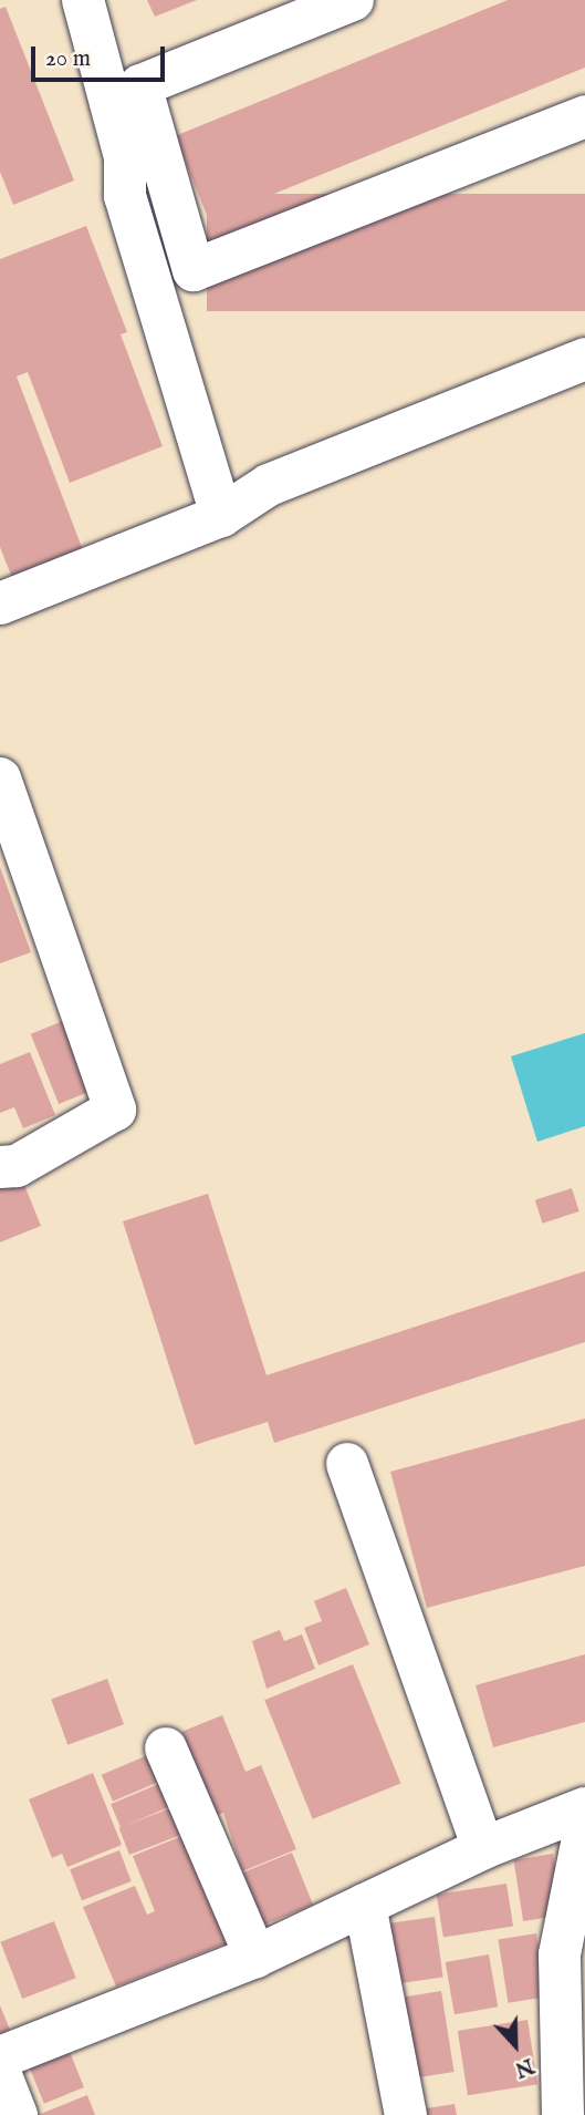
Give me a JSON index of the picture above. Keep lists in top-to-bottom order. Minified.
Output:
{"scale_bar":"20 m","north":"bottom"}
